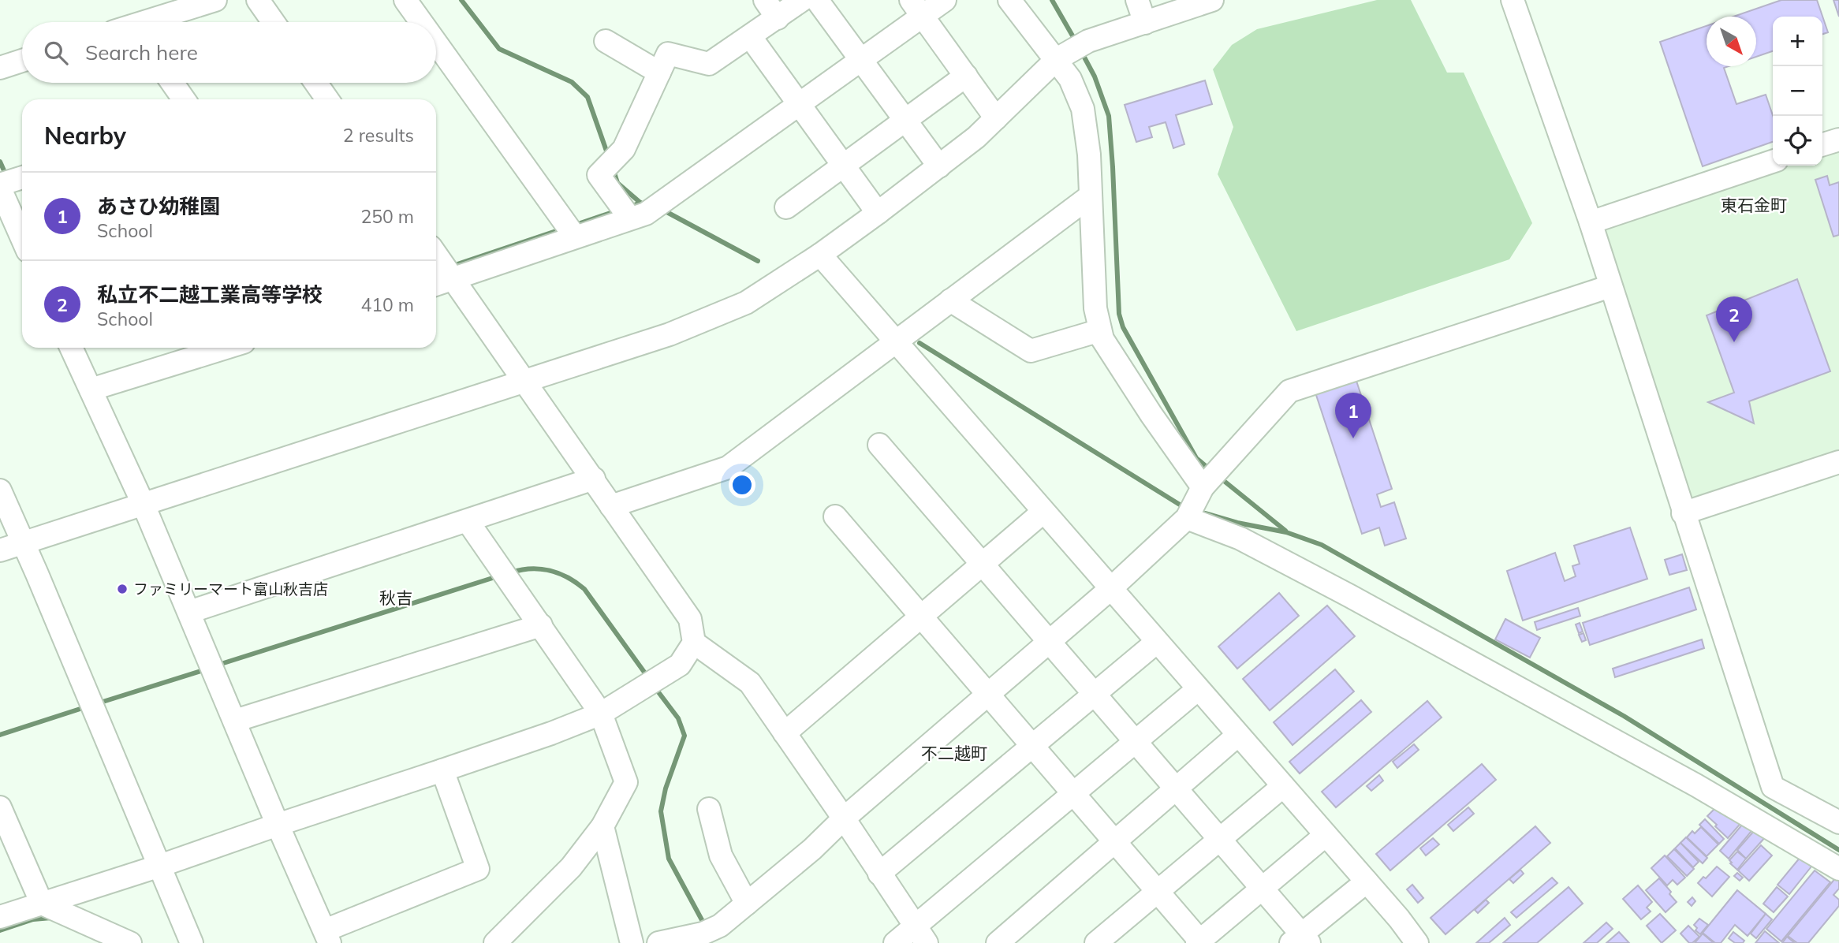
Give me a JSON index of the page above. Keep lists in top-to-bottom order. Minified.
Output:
{"districts":["東石金町","秋吉","不二越町"],"places":["ファミリーマート富山秋吉店"],"north":"bottom right","page":{"map_buttons":["+","−"],"search":"Search here","heading":["Nearby","2 results"],"list":[{"mark":"1","name":"あさひ幼稚園","note":"School","value":"250 m"},{"mark":"2","name":"私立不二越工業高等学校","note":"School","value":"410 m"}],"pins":["2","1"]}}
